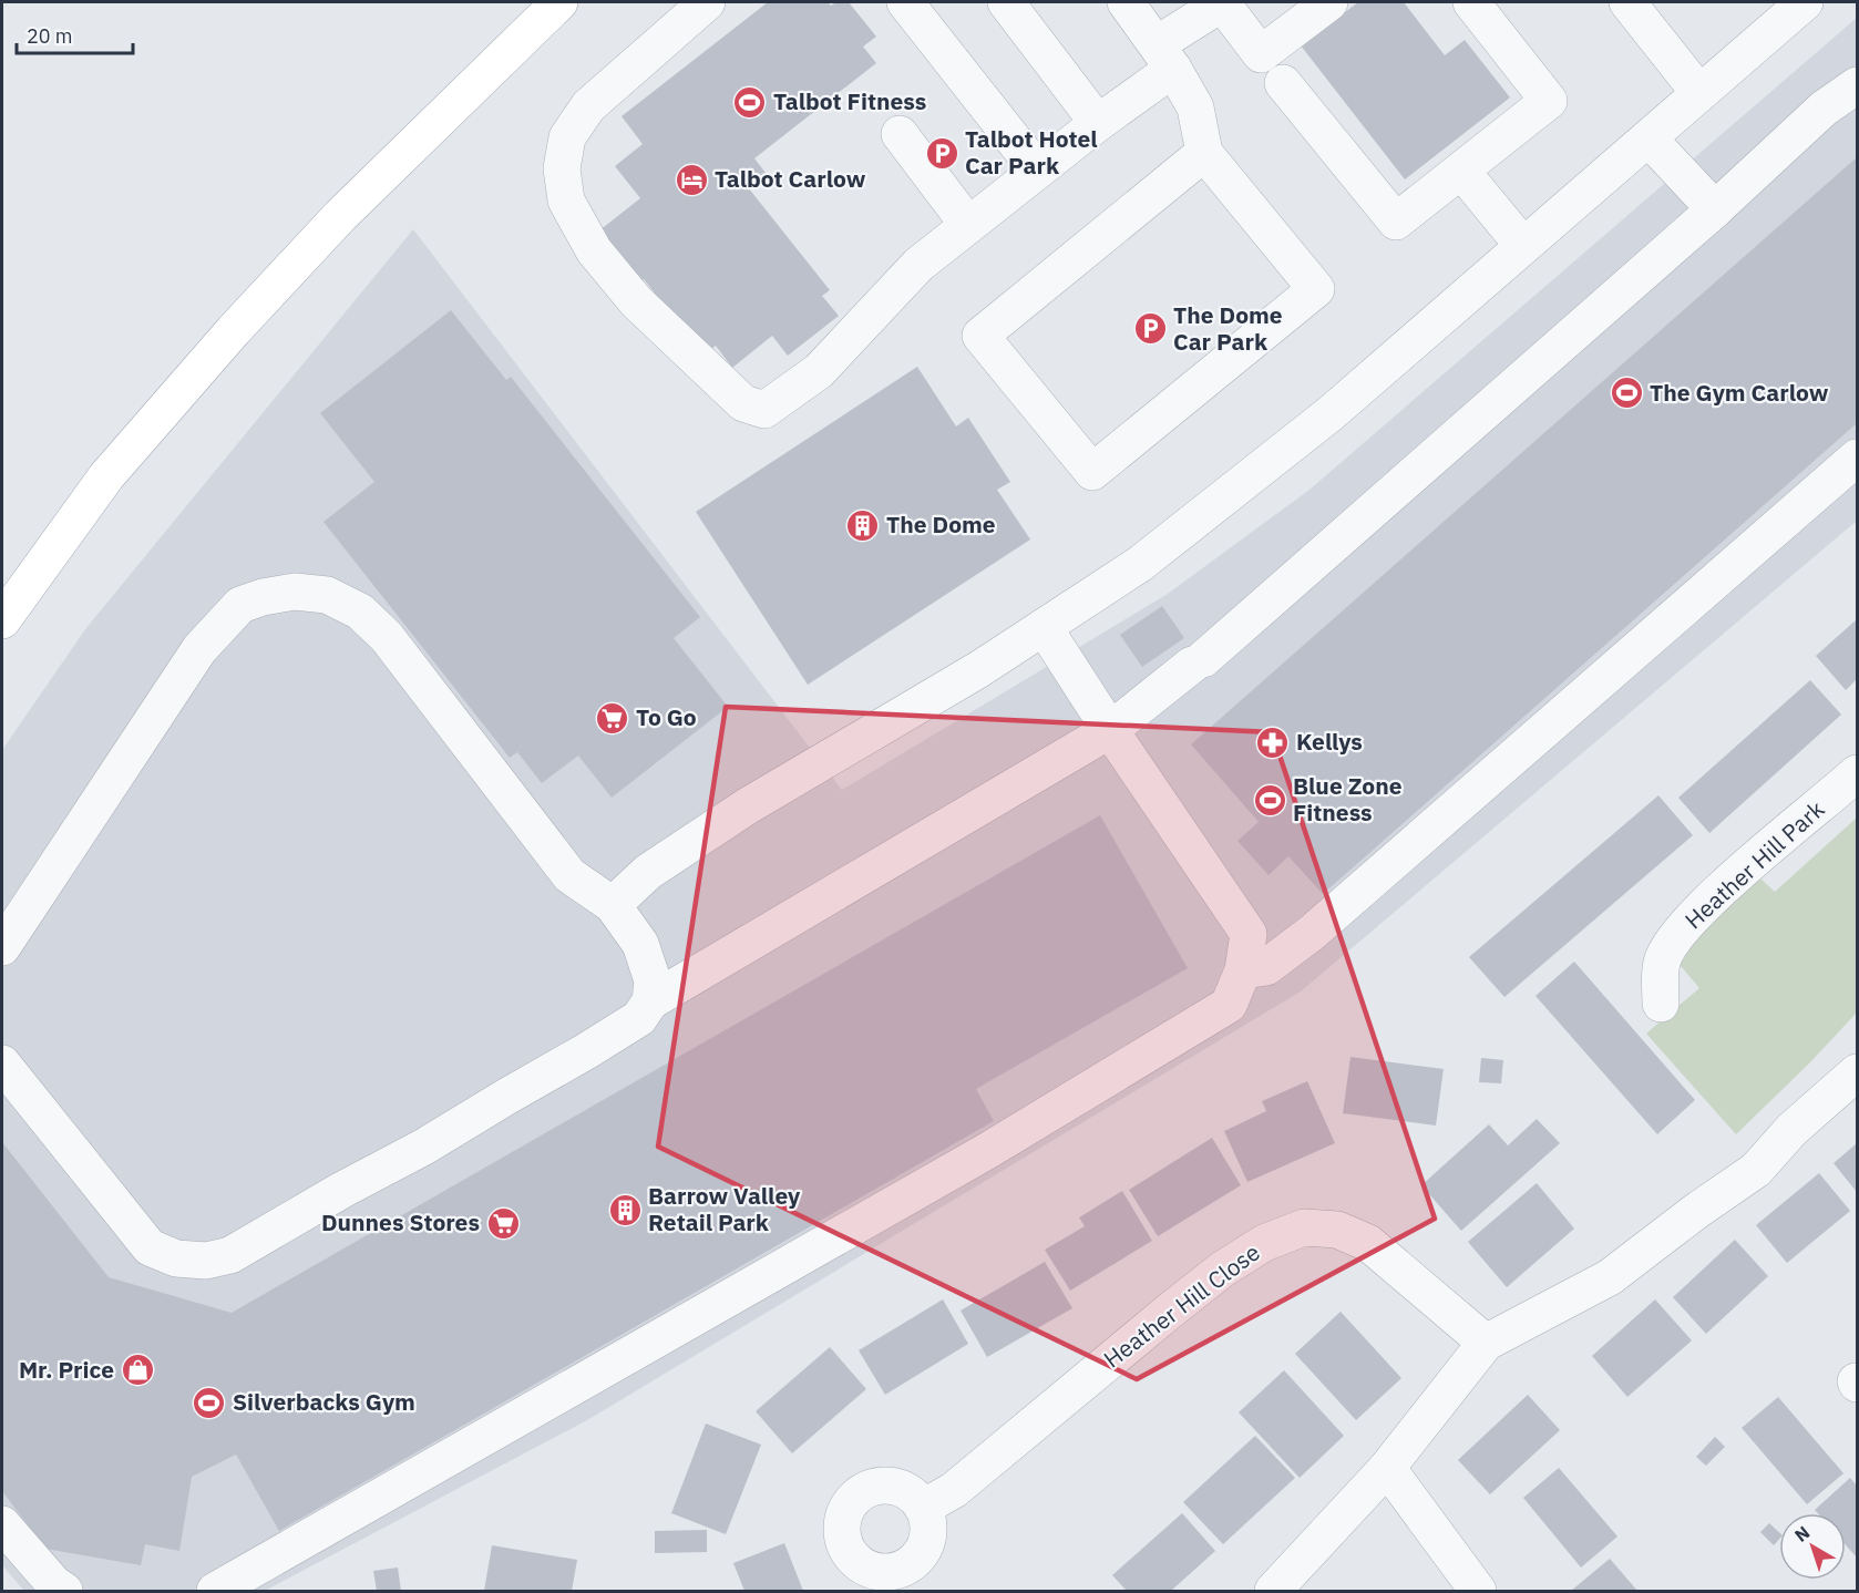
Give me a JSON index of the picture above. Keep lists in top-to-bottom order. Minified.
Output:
{"streets":{"street":["Heather Hill Park","Heather Hill Close"]},"places":{"sports":["Talbot Fitness","The Gym Carlow","Blue Zone Fitness","Silverbacks Gym"],"parking":["Talbot Hotel Car Park","The Dome Car Park"],"hotel":["Talbot Carlow"],"building":["The Dome","Barrow Valley Retail Park"],"supermarket":["To Go","Dunnes Stores"],"pharmacy":["Kellys"],"shop":["Mr. Price"]},"scale_bar":"20 m","north":"top left"}
